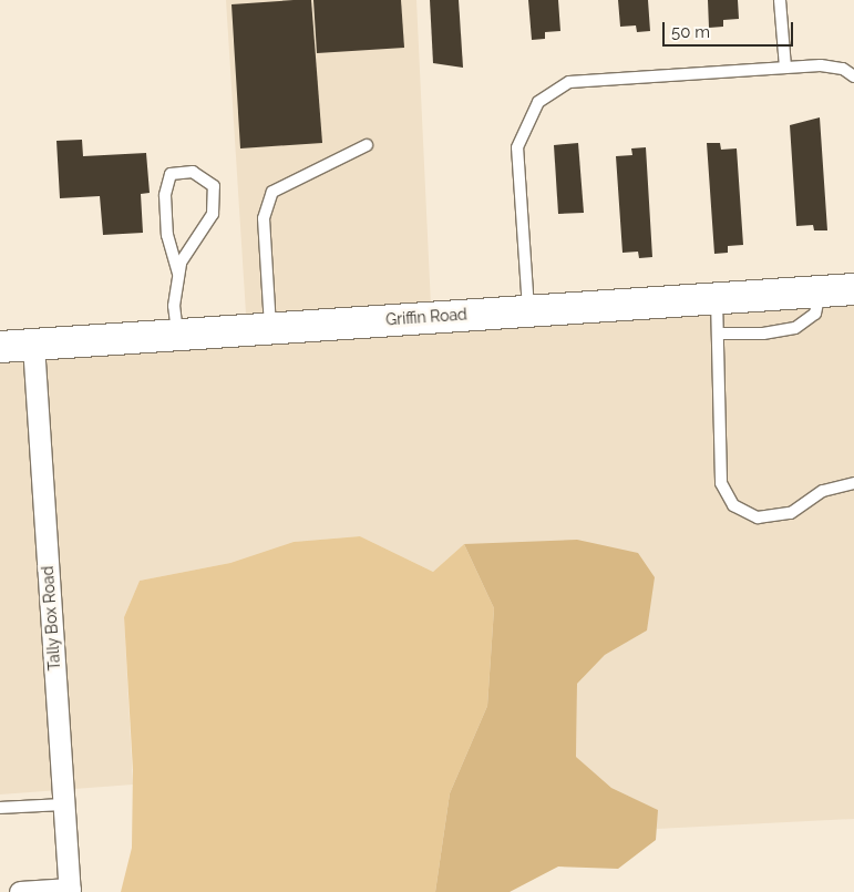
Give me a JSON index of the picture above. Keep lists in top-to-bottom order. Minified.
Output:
{"streets":{"street":["Griffin Road","Tally Box Road"]},"crossings":[["Griffin Road","Tally Box Road"]],"scale_bar":"50 m"}
